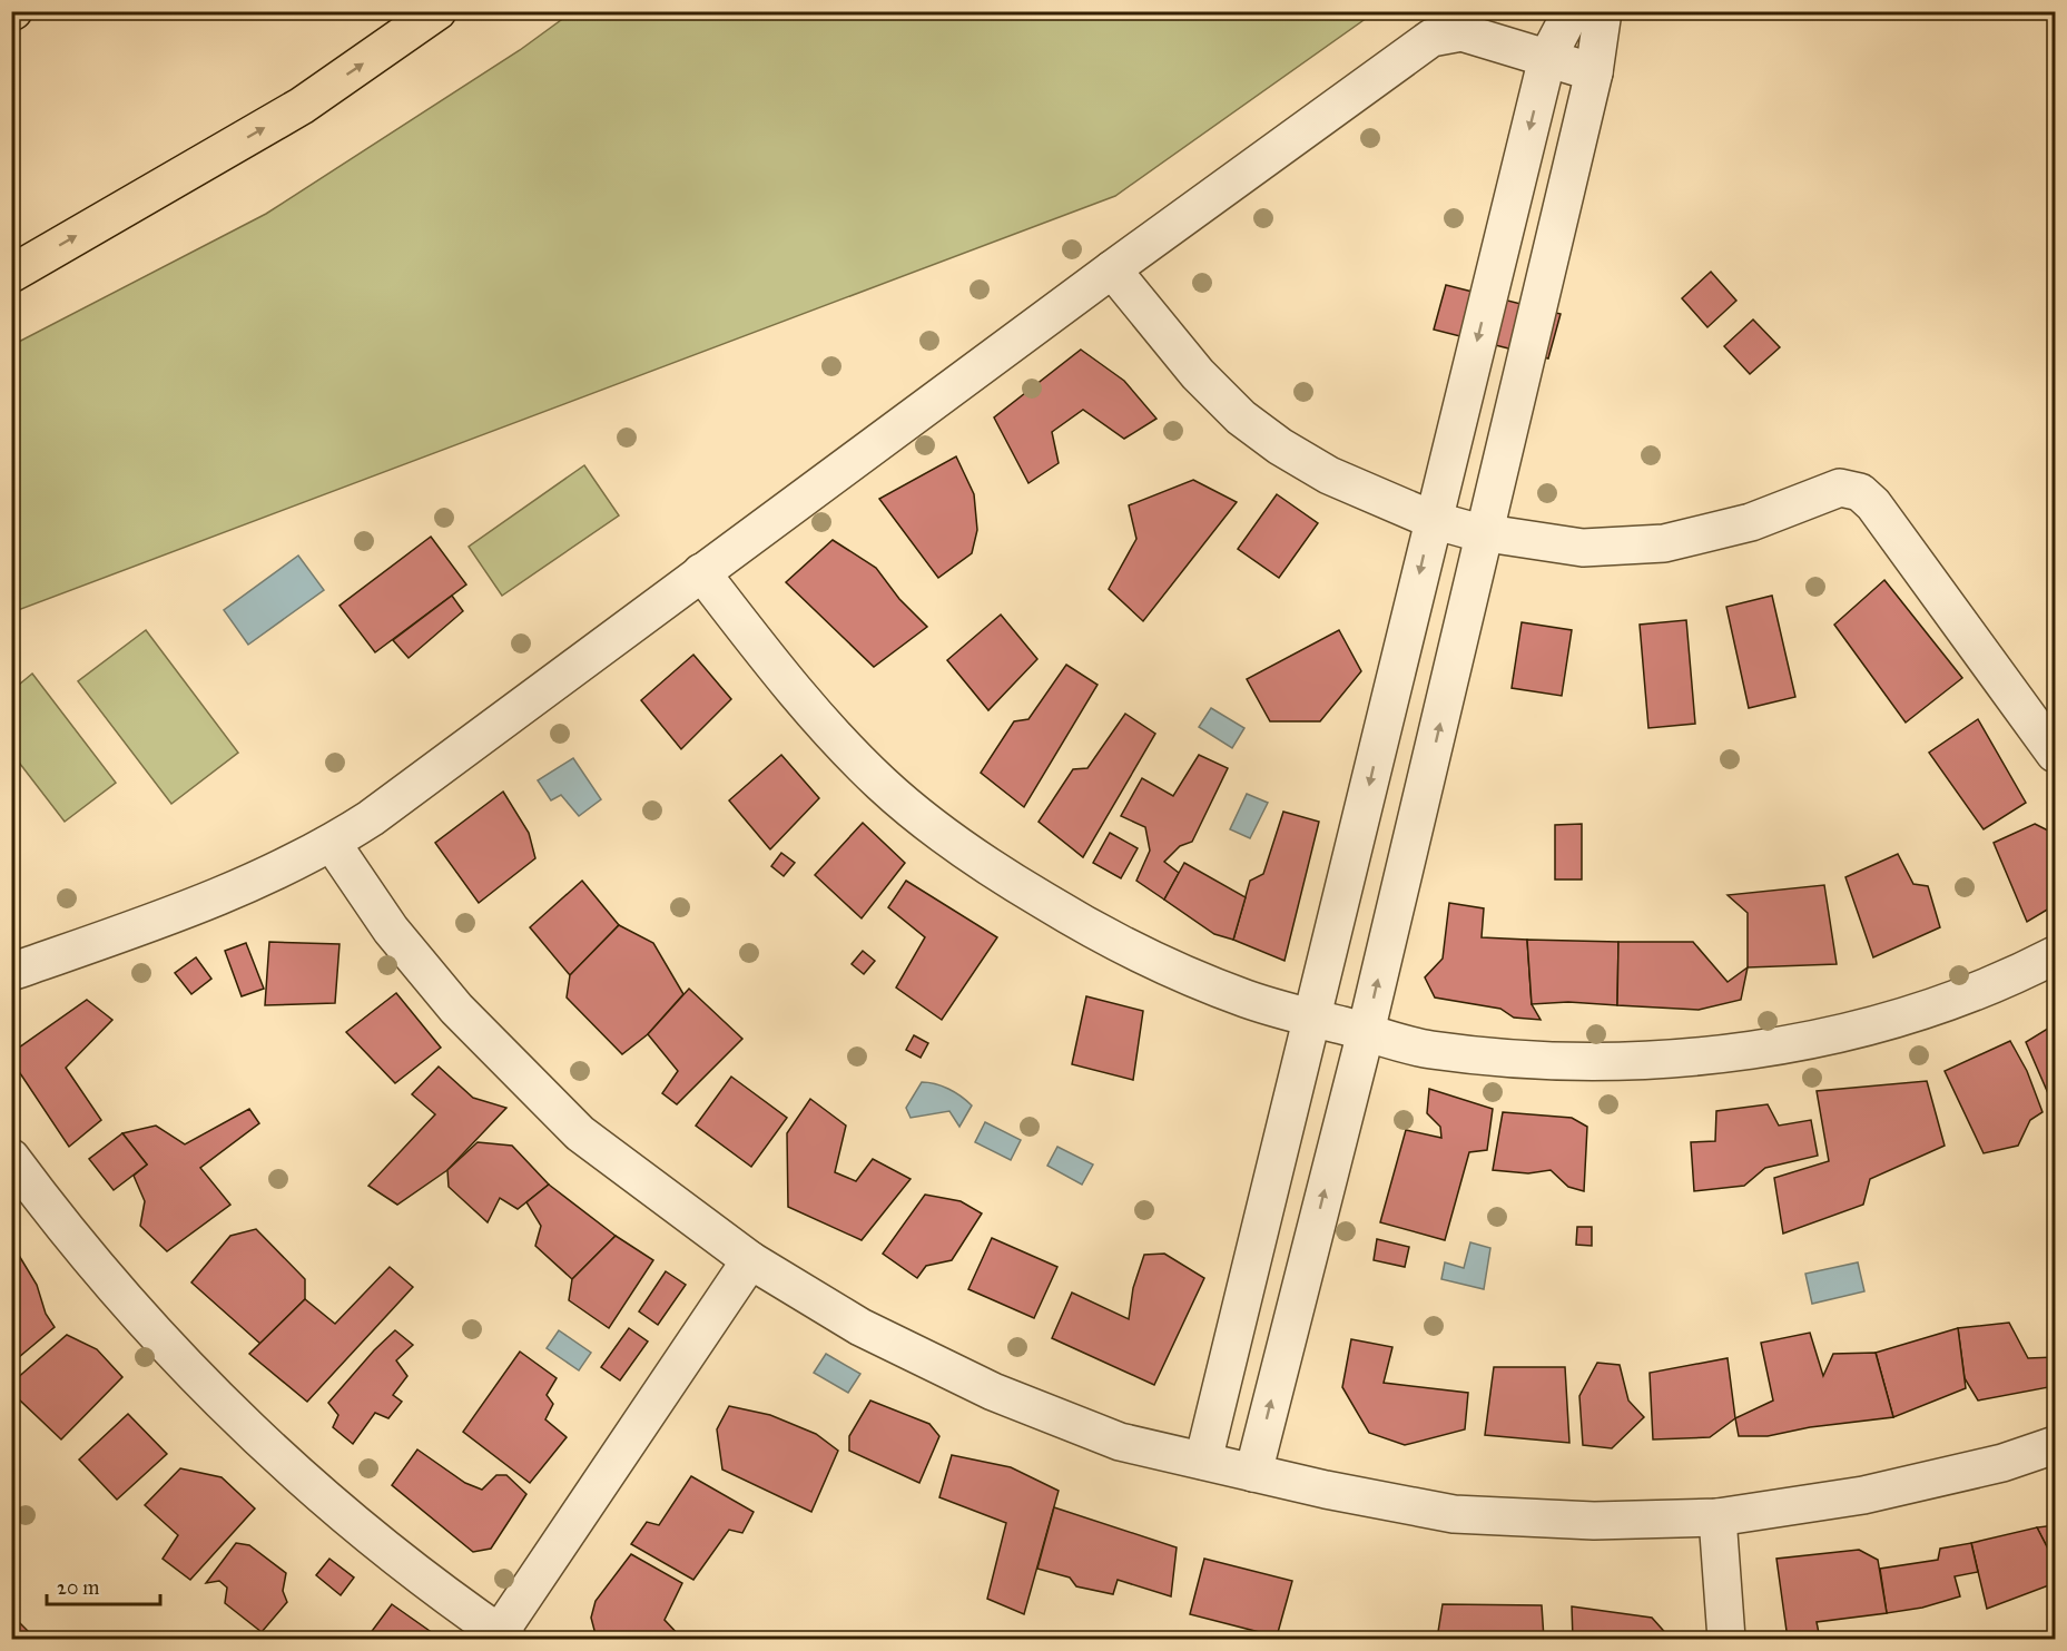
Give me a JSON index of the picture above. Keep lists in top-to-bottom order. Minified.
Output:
{"scale_bar":"20 m"}
